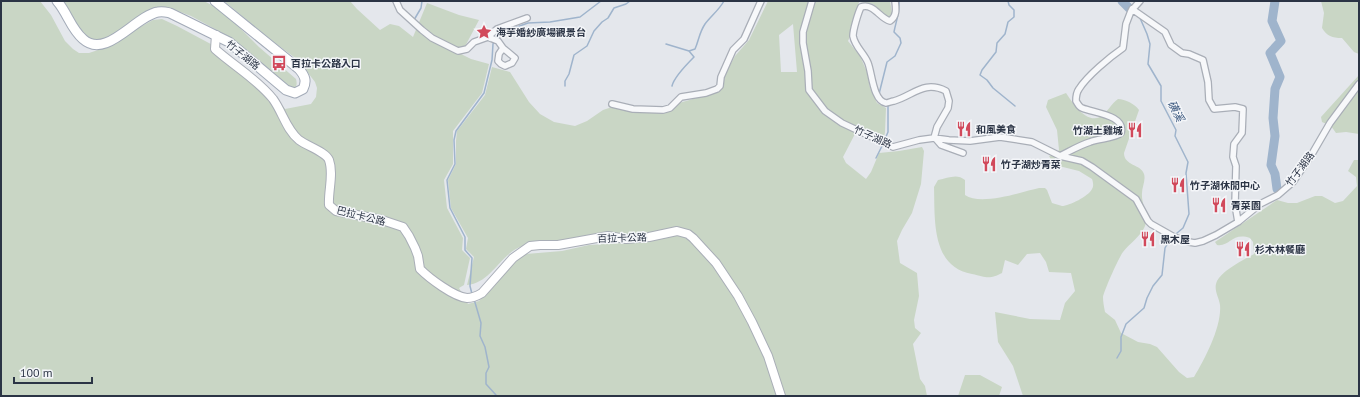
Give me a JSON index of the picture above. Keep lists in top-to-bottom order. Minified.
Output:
{"streets":{"main road":["竹子湖路","巴拉卡公路","百拉卡公路"]},"crossings":[["竹子湖路","巴拉卡公路"],["巴拉卡公路","百拉卡公路"]],"water":["磺溪"],"places":{"place":["海芋婚紗廣場觀景台"],"bus stop":["百拉卡公路入口"],"restaurant":["和風美食","竹湖土雞城","竹子湖炒青菜","竹子湖休閒中心","青菜園","黑木屋","杉木林餐廳"]},"scale_bar":"100 m"}
